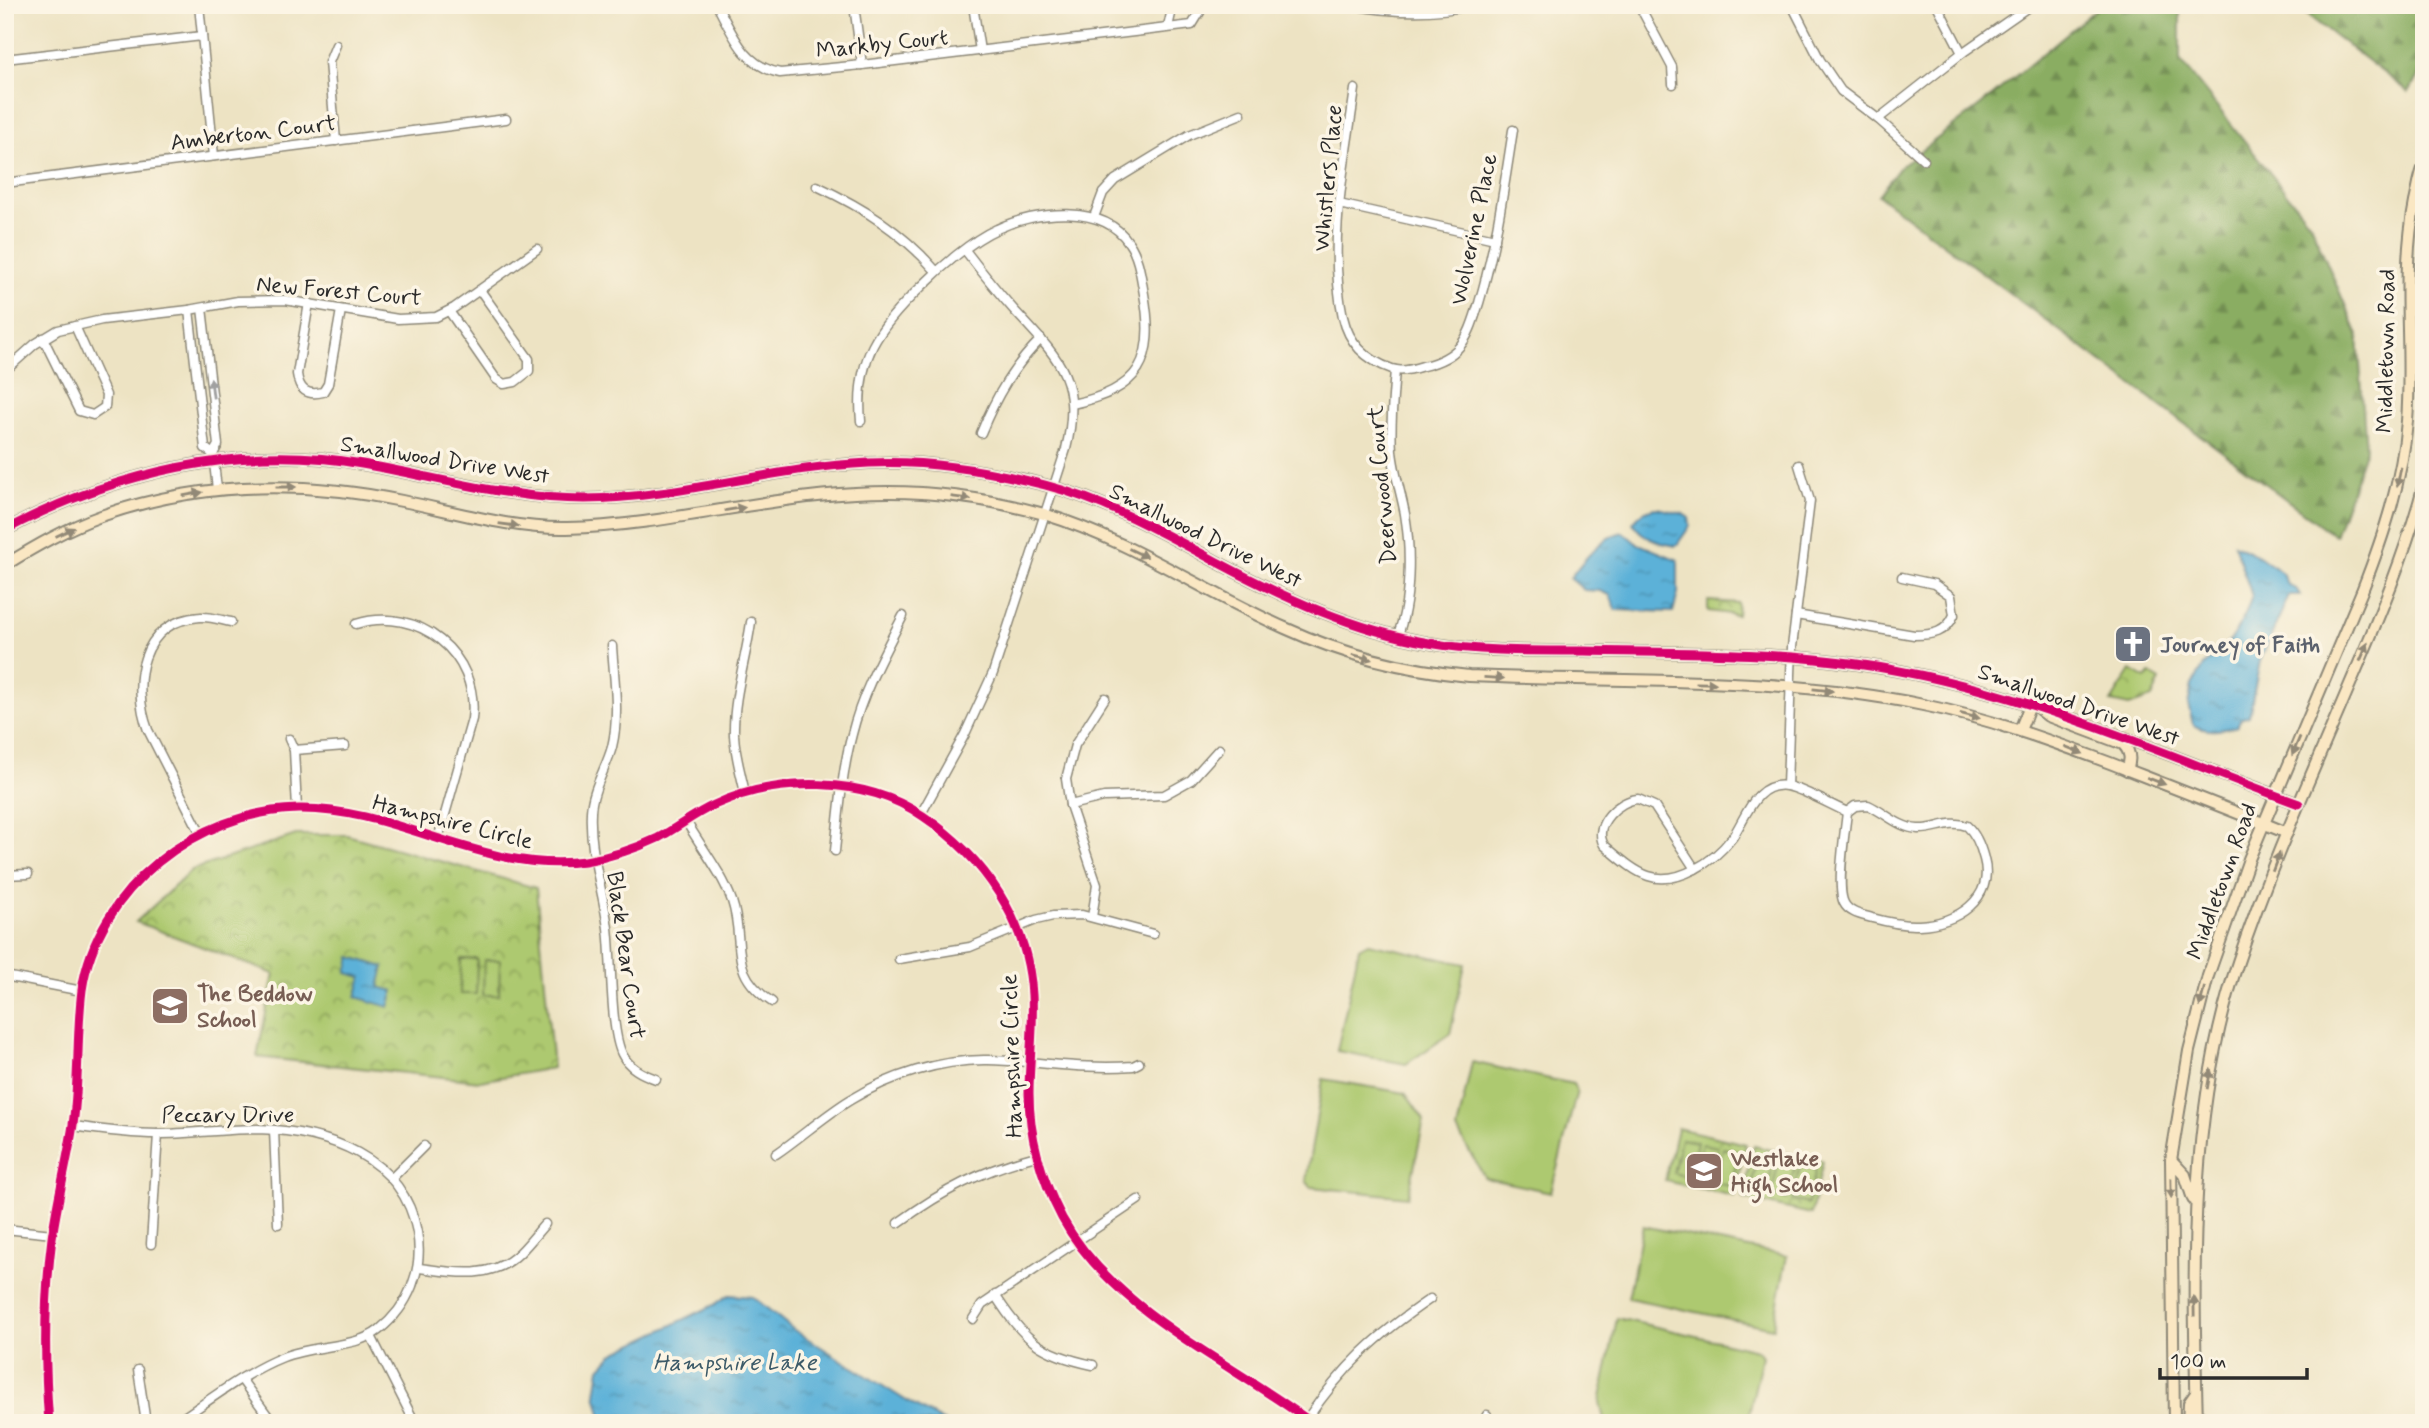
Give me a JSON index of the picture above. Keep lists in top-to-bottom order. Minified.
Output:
{"streets":{"street":["Markby Court","Amberton Court","Whistlers Place","Wolverine Place","New Forest Court","Middletown Road","Smallwood Drive West","Deerwood Court","Hampshire Circle","Black Bear Court","Peccary Drive"]},"crossings":[["Whistlers Place","Wolverine Place"],["Whistlers Place","Deerwood Court"],["Wolverine Place","Deerwood Court"],["Middletown Road","Smallwood Drive West"],["Smallwood Drive West","Deerwood Court"],["Hampshire Circle","Black Bear Court"],["Hampshire Circle","Peccary Drive"]],"water":["Hampshire Lake"],"places":{"church":["Journey of Faith"],"school or university":["The Beddow School","Westlake High School"]},"scale_bar":"100 m"}
